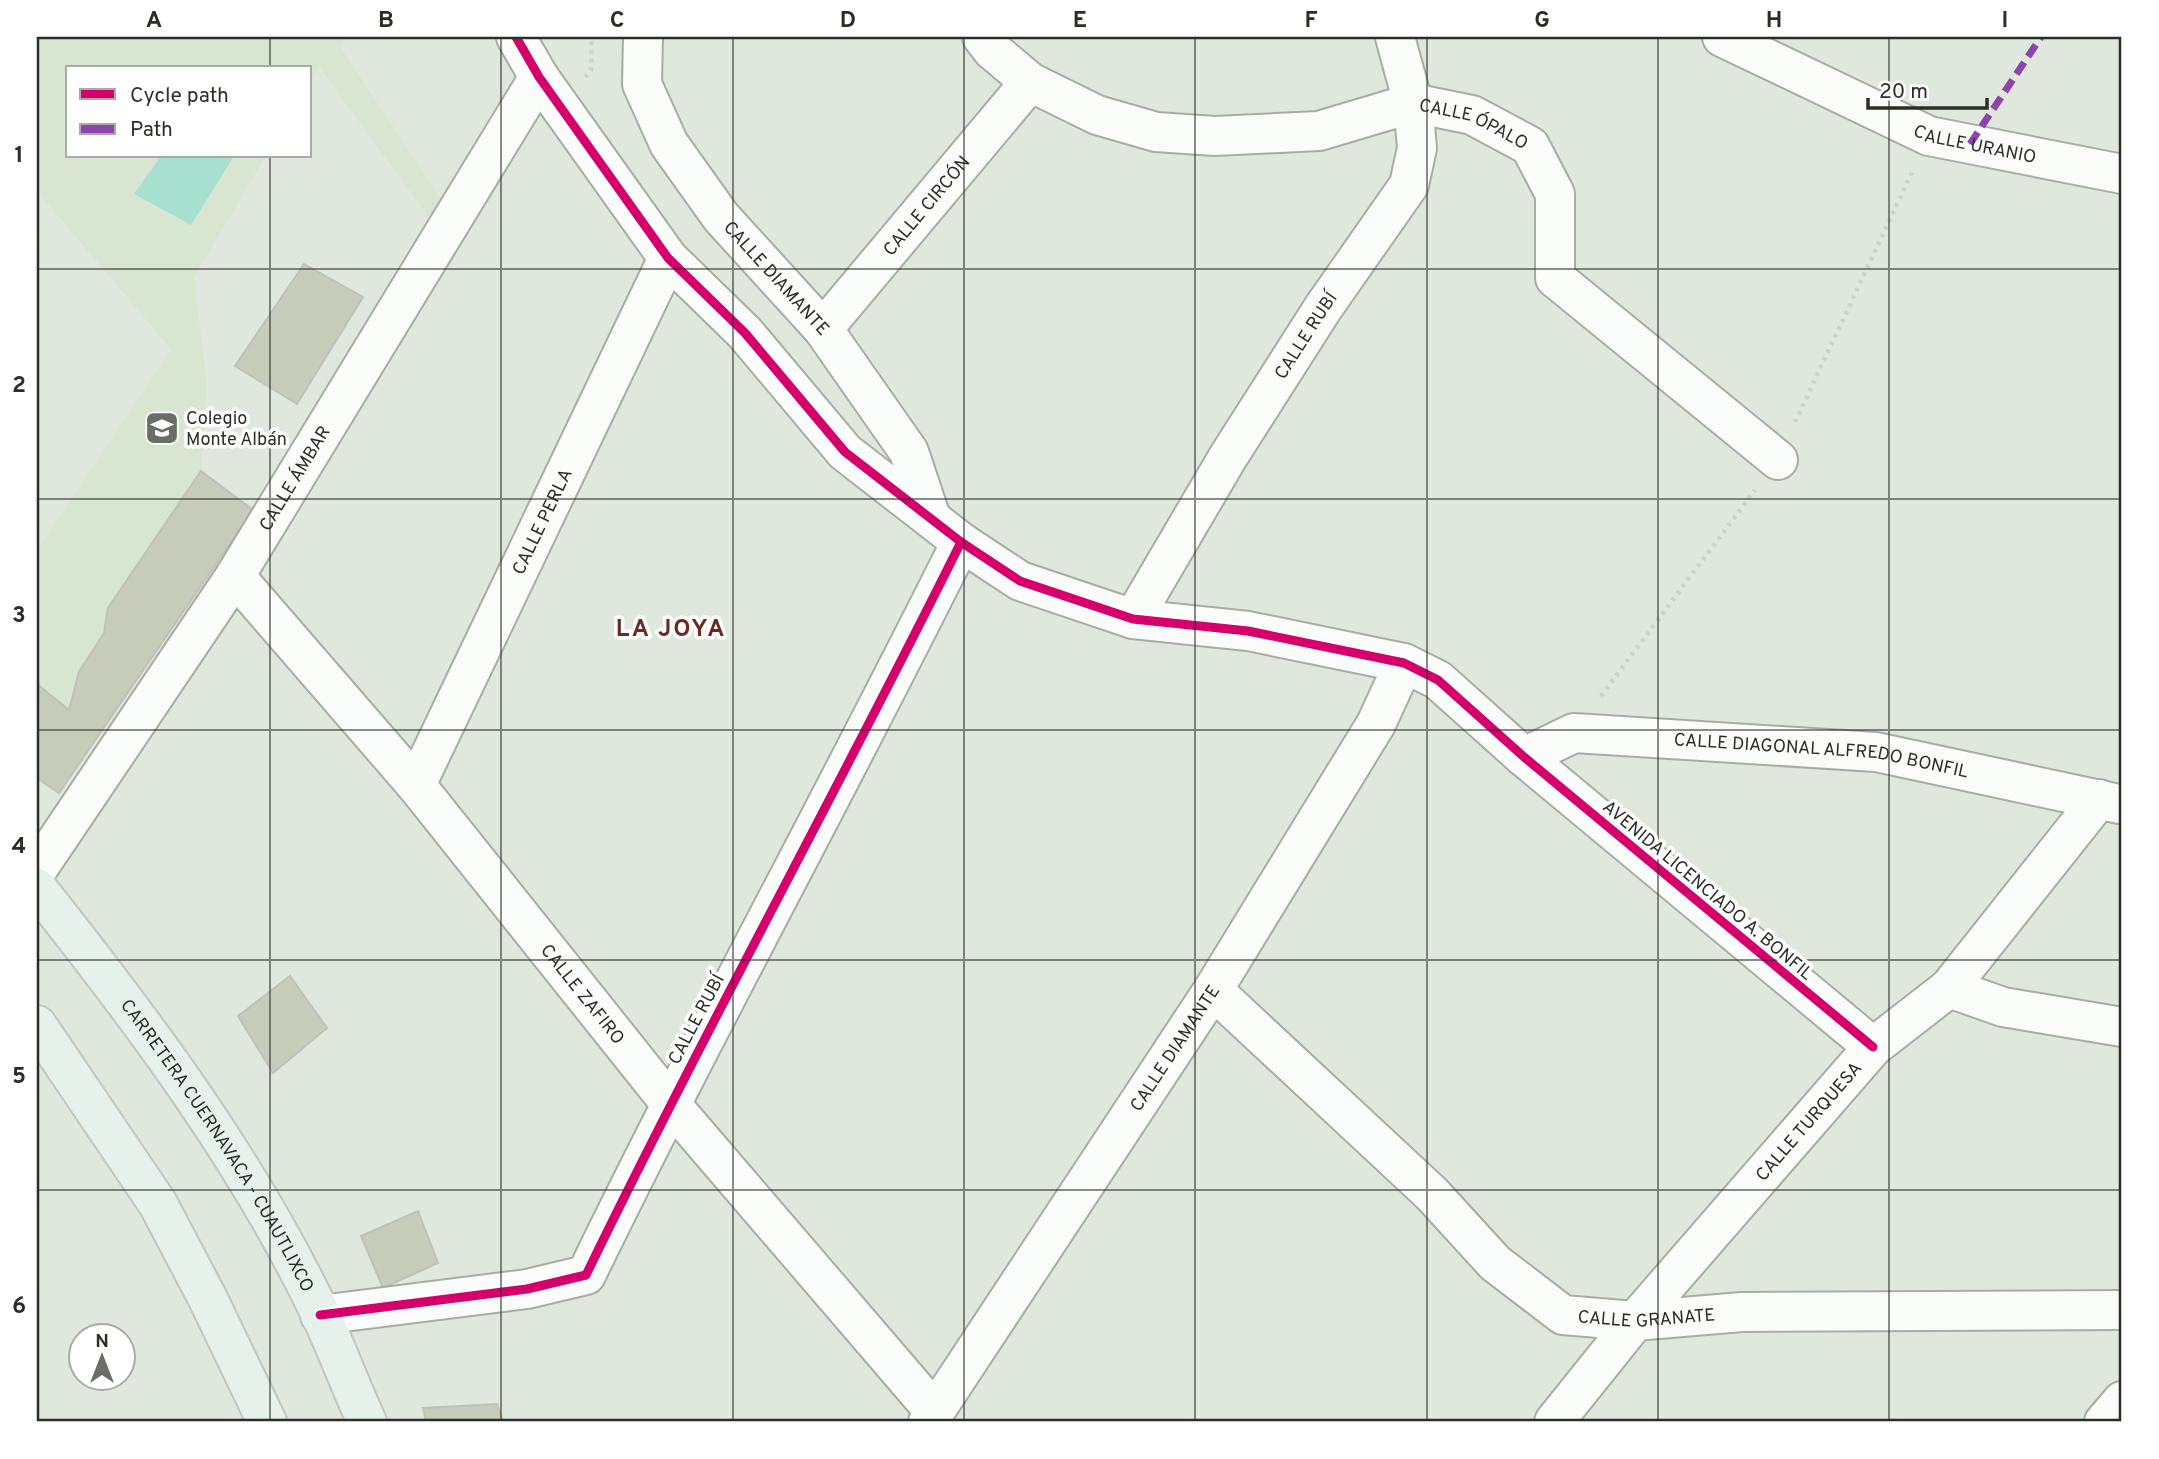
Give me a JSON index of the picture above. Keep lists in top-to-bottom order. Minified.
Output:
{"streets":{"main road":["CARRETERA CUERNAVACA - CUAUTLIXCO"],"street":["CALLE ÓPALO","CALLE URANIO","CALLE CIRCÓN","CALLE DIAMANTE","CALLE RUBÍ","CALLE ÁMBAR","CALLE PERLA","CALLE DIAGONAL ALFREDO BONFIL","AVENIDA LICENCIADO A. BONFIL","CALLE ZAFIRO","CALLE TURQUESA","CALLE GRANATE"]},"crossings":[["CALLE ÓPALO","CALLE CIRCÓN"],["CALLE ÓPALO","CALLE RUBÍ"],["CALLE CIRCÓN","CALLE DIAMANTE"],["CALLE DIAMANTE","AVENIDA LICENCIADO A. BONFIL"],["CALLE DIAMANTE","CALLE ZAFIRO"],["CALLE DIAMANTE","CALLE GRANATE"],["CALLE RUBÍ","AVENIDA LICENCIADO A. BONFIL"],["CALLE RUBÍ","CALLE ZAFIRO"],["CALLE RUBÍ","CARRETERA CUERNAVACA - CUAUTLIXCO"],["CALLE ÁMBAR","AVENIDA LICENCIADO A. BONFIL"],["CALLE ÁMBAR","CALLE ZAFIRO"],["CALLE PERLA","AVENIDA LICENCIADO A. BONFIL"],["CALLE PERLA","CALLE ZAFIRO"],["CALLE DIAGONAL ALFREDO BONFIL","AVENIDA LICENCIADO A. BONFIL"],["CALLE DIAGONAL ALFREDO BONFIL","CALLE TURQUESA"],["AVENIDA LICENCIADO A. BONFIL","CALLE TURQUESA"],["CALLE TURQUESA","CALLE GRANATE"]],"districts":["LA JOYA"],"places":{"school or university":["Colegio Monte Albán"]},"legend":["Cycle path","Path"],"scale_bar":"20 m","north":"top","grid":{"columns":["A","B","C","D","E","F","G","H","I"],"rows":["1","2","3","4","5","6"]}}
